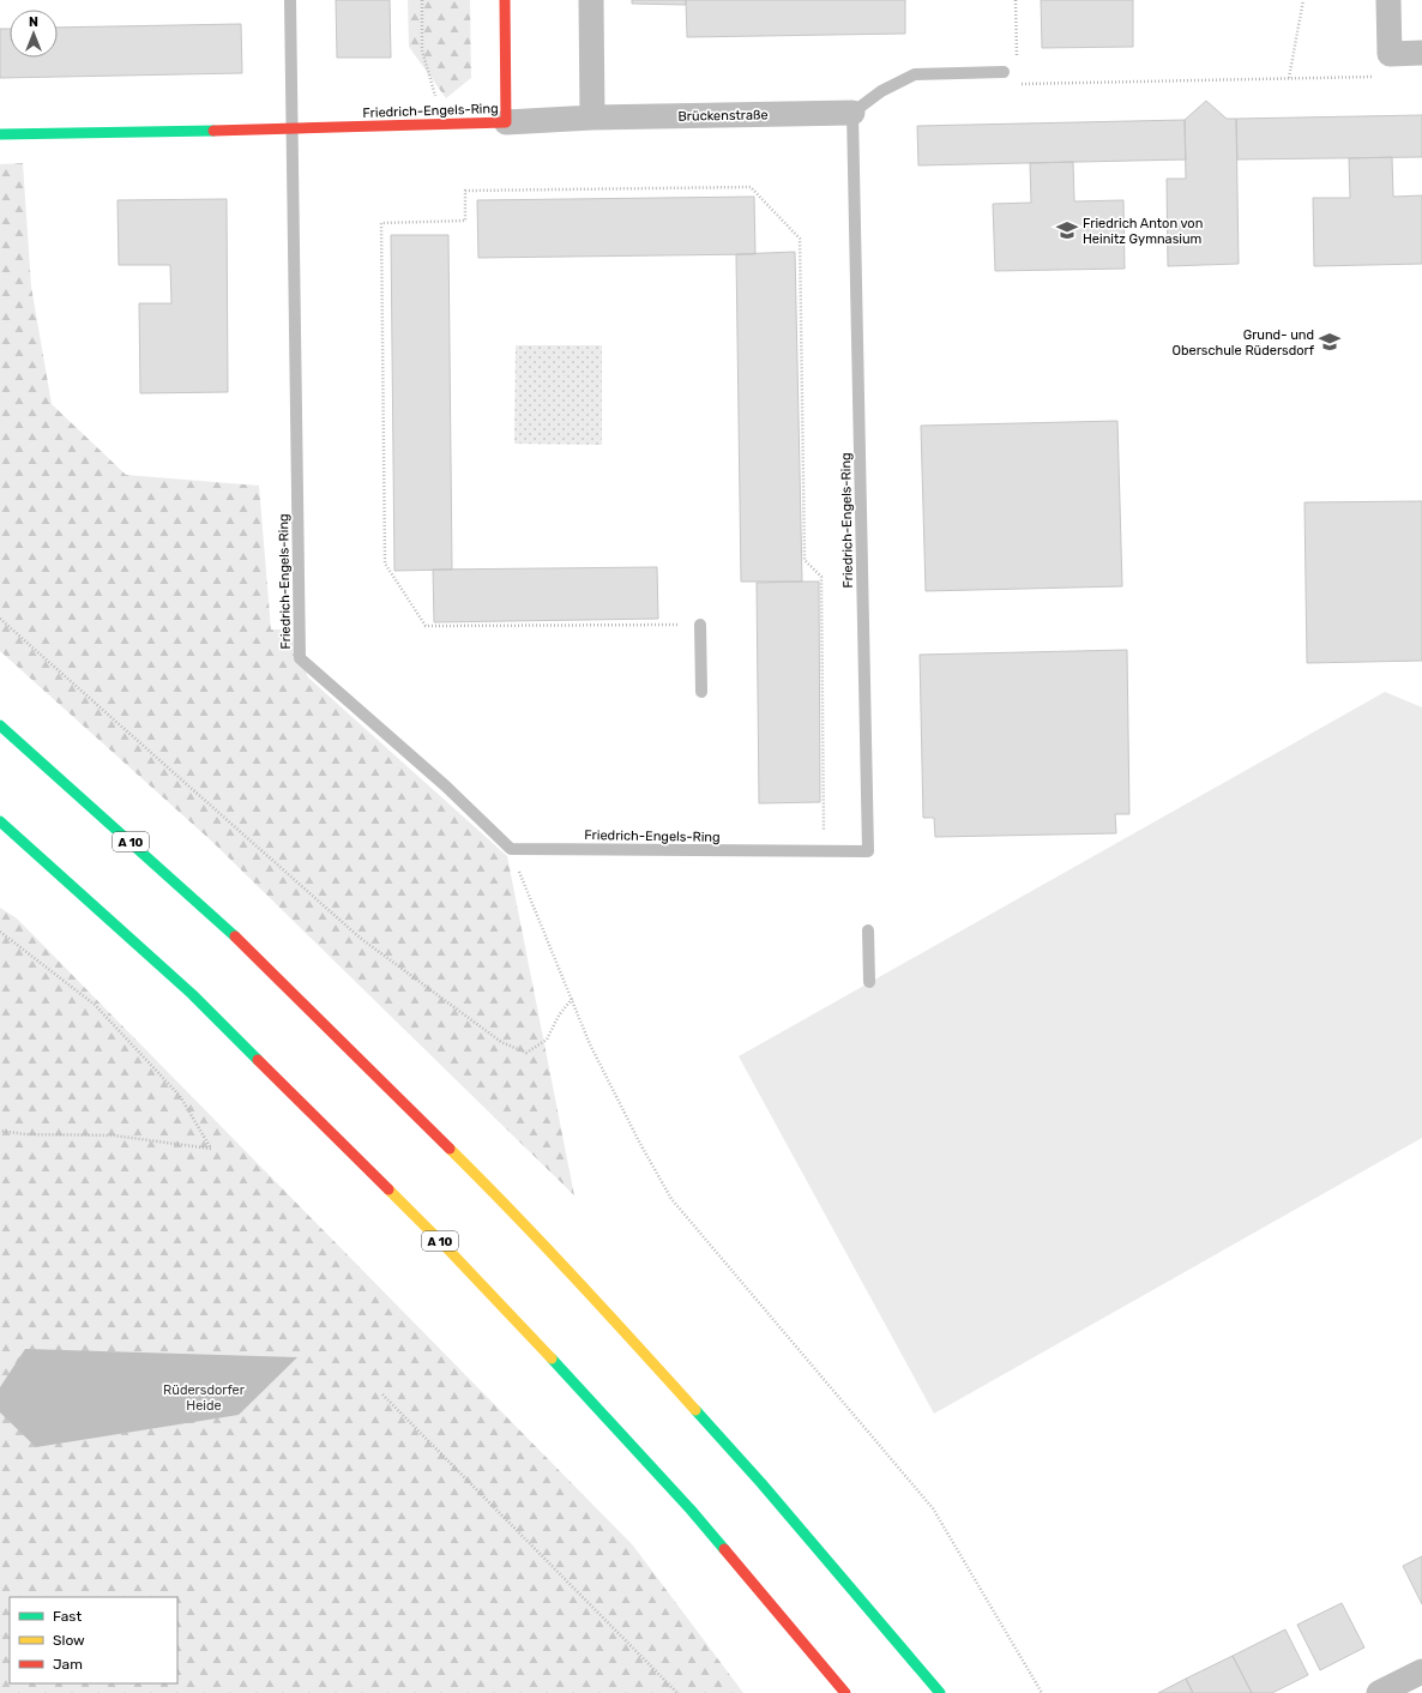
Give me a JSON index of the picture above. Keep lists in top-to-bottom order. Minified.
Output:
{"streets":{"main road":["Friedrich-Engels-Ring","A 10"],"street":["Brückenstraße"]},"crossings":[["Friedrich-Engels-Ring","Brückenstraße"]],"parks":["Rüdersdorfer Heide"],"places":{"school or university":["Friedrich Anton von Heinitz Gymnasium","Grund- und Oberschule Rüdersdorf"]},"legend":["Fast","Slow","Jam"],"north":"top"}
